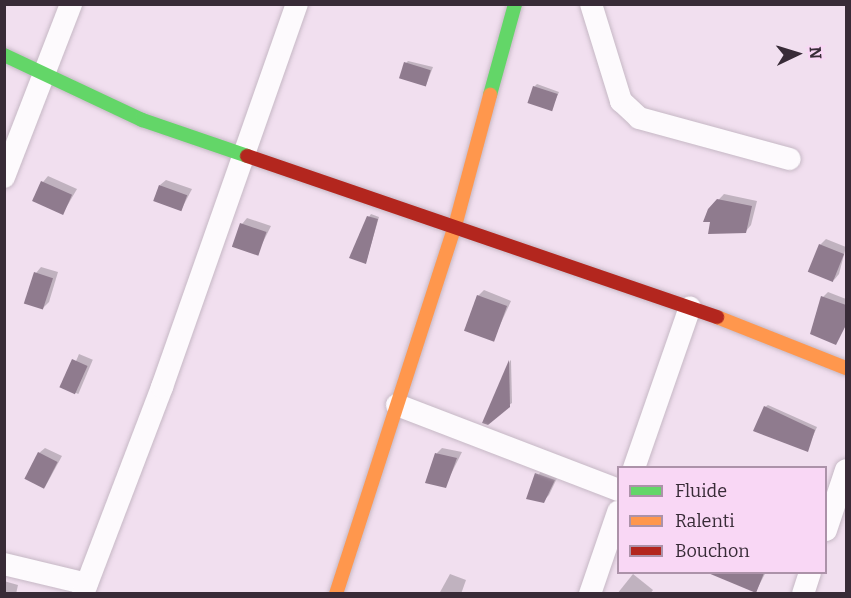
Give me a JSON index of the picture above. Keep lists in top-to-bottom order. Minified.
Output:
{"legend":["Fluide","Ralenti","Bouchon"],"north":"right"}
